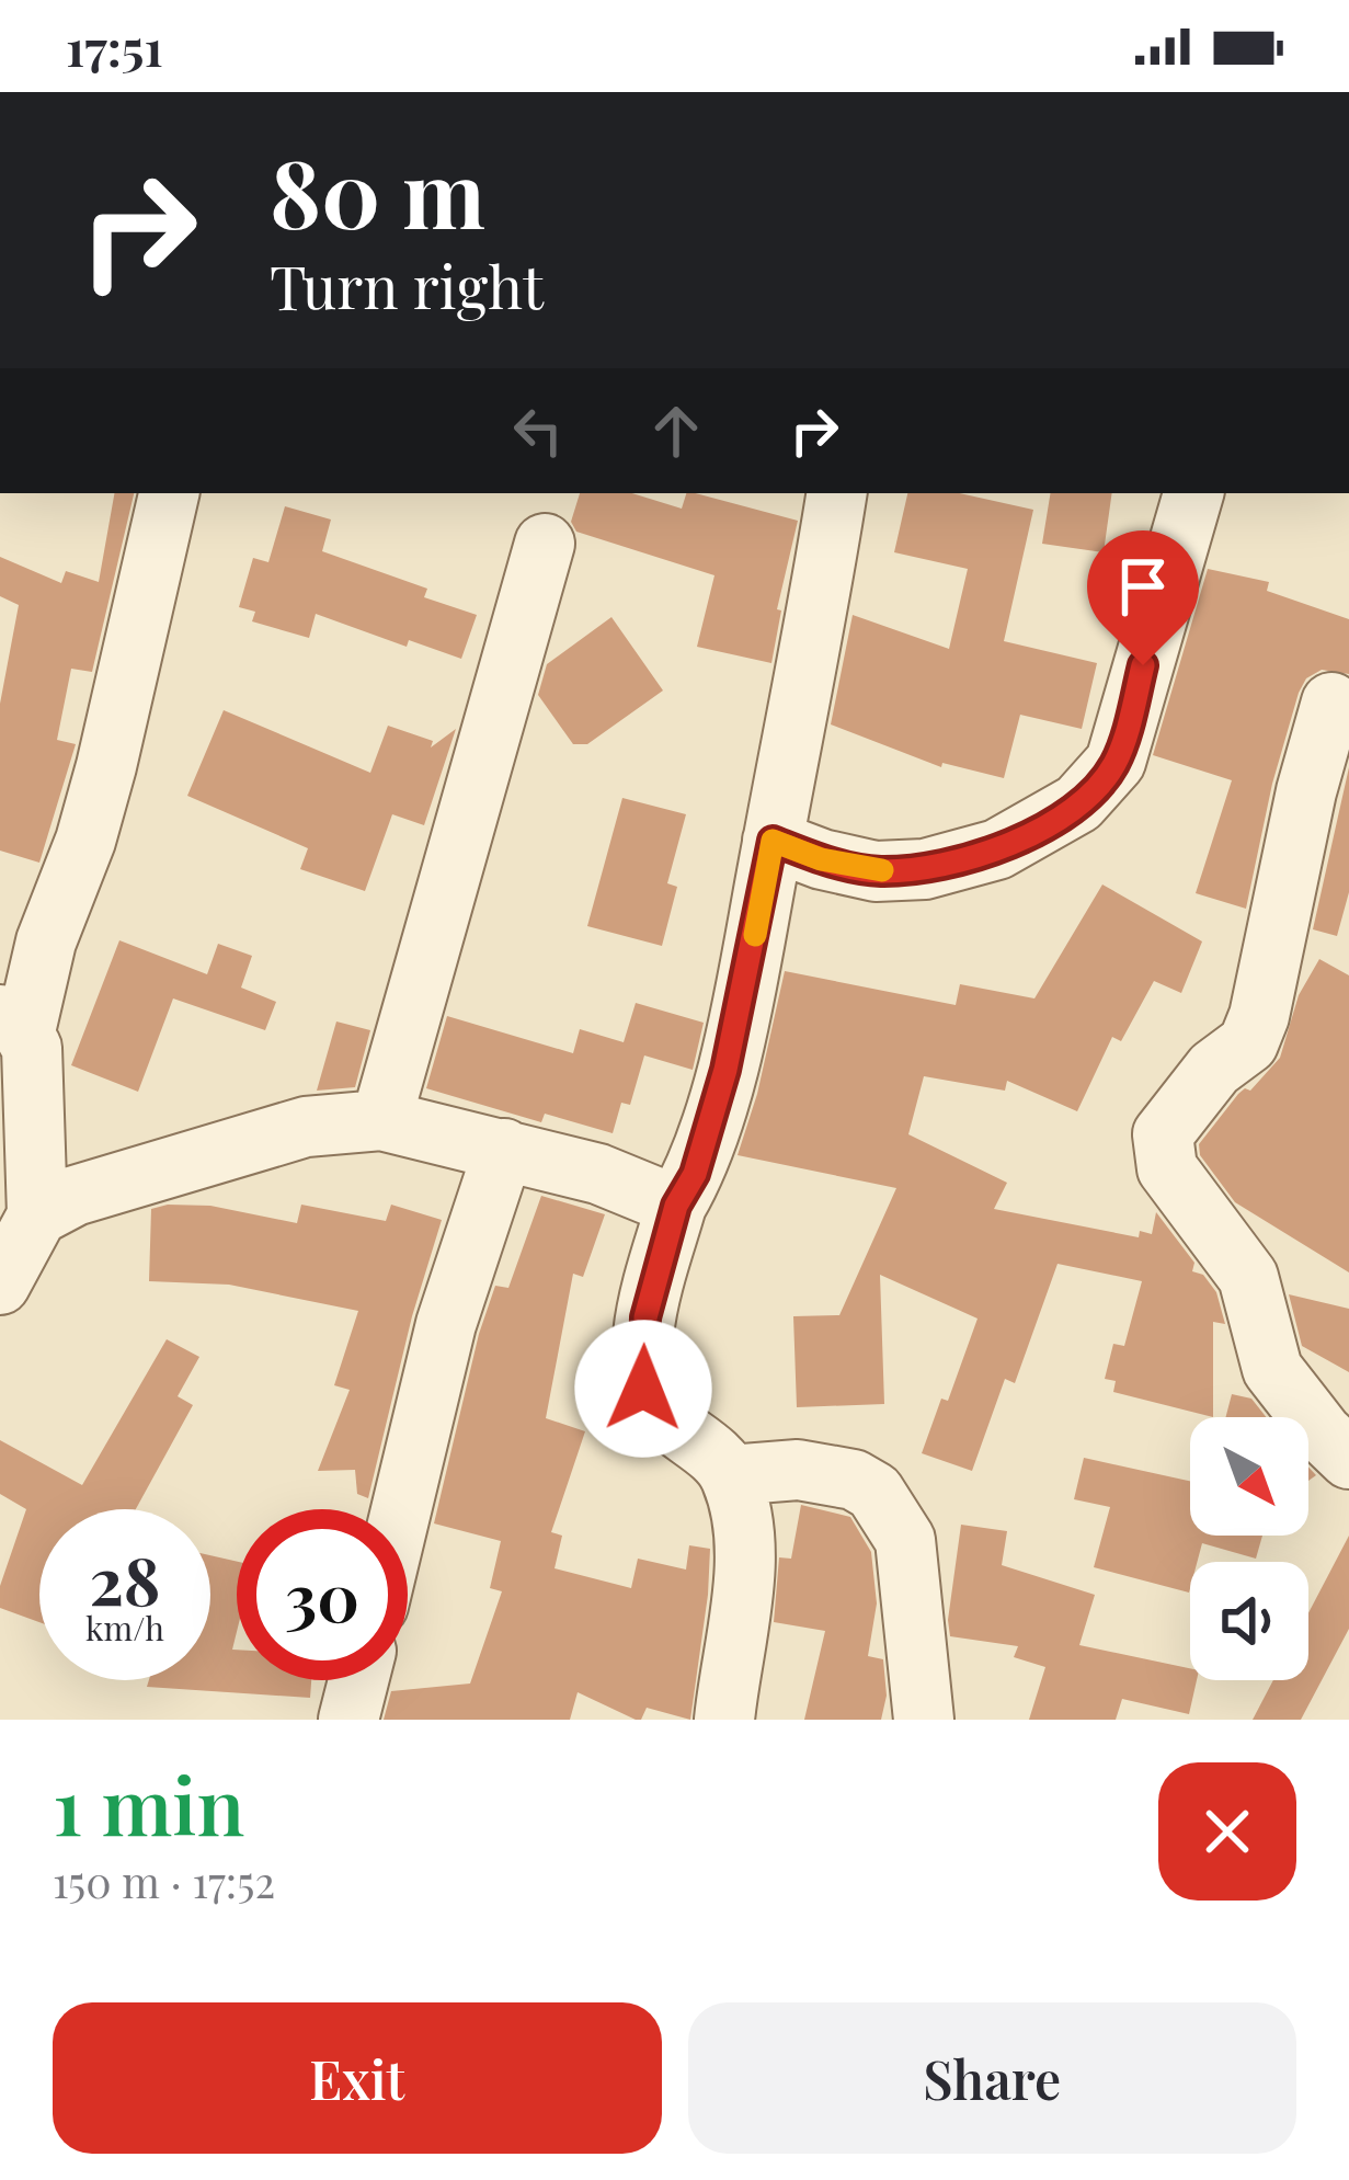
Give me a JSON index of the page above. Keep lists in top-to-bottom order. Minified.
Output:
{"north":"bottom right","page":{"status":"17:51","turn":["80 m","Turn right"],"speed":"28 km/h","limit":"30","heading":["1 min","150 m · 17:52"],"buttons":["Exit","Share"]}}
